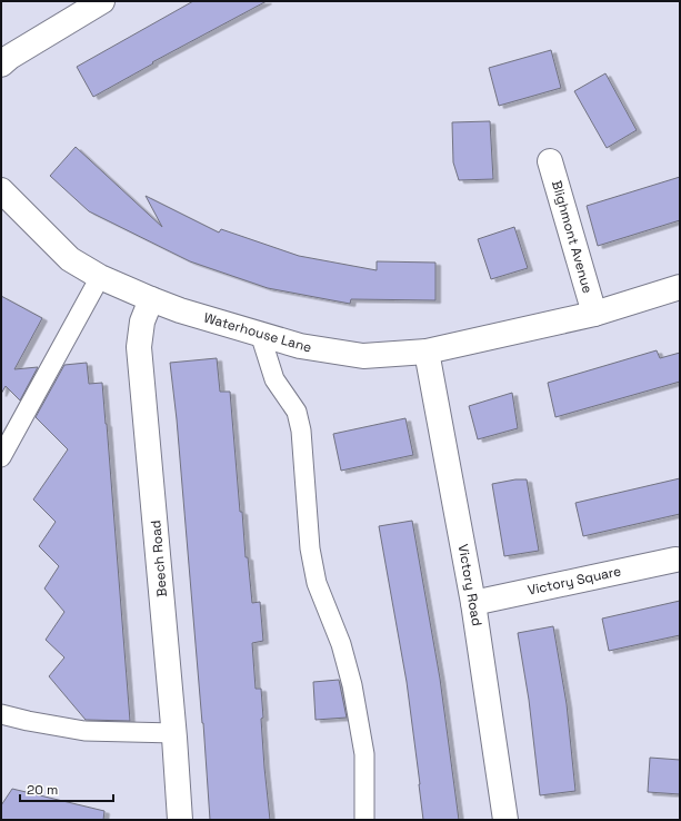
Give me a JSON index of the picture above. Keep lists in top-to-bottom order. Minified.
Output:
{"streets":{"street":["Blighmont Avenue","Waterhouse Lane","Beech Road","Victory Square","Victory Road"]},"crossings":[["Blighmont Avenue","Waterhouse Lane"],["Waterhouse Lane","Beech Road"],["Waterhouse Lane","Victory Road"],["Victory Square","Victory Road"]],"scale_bar":"20 m"}
